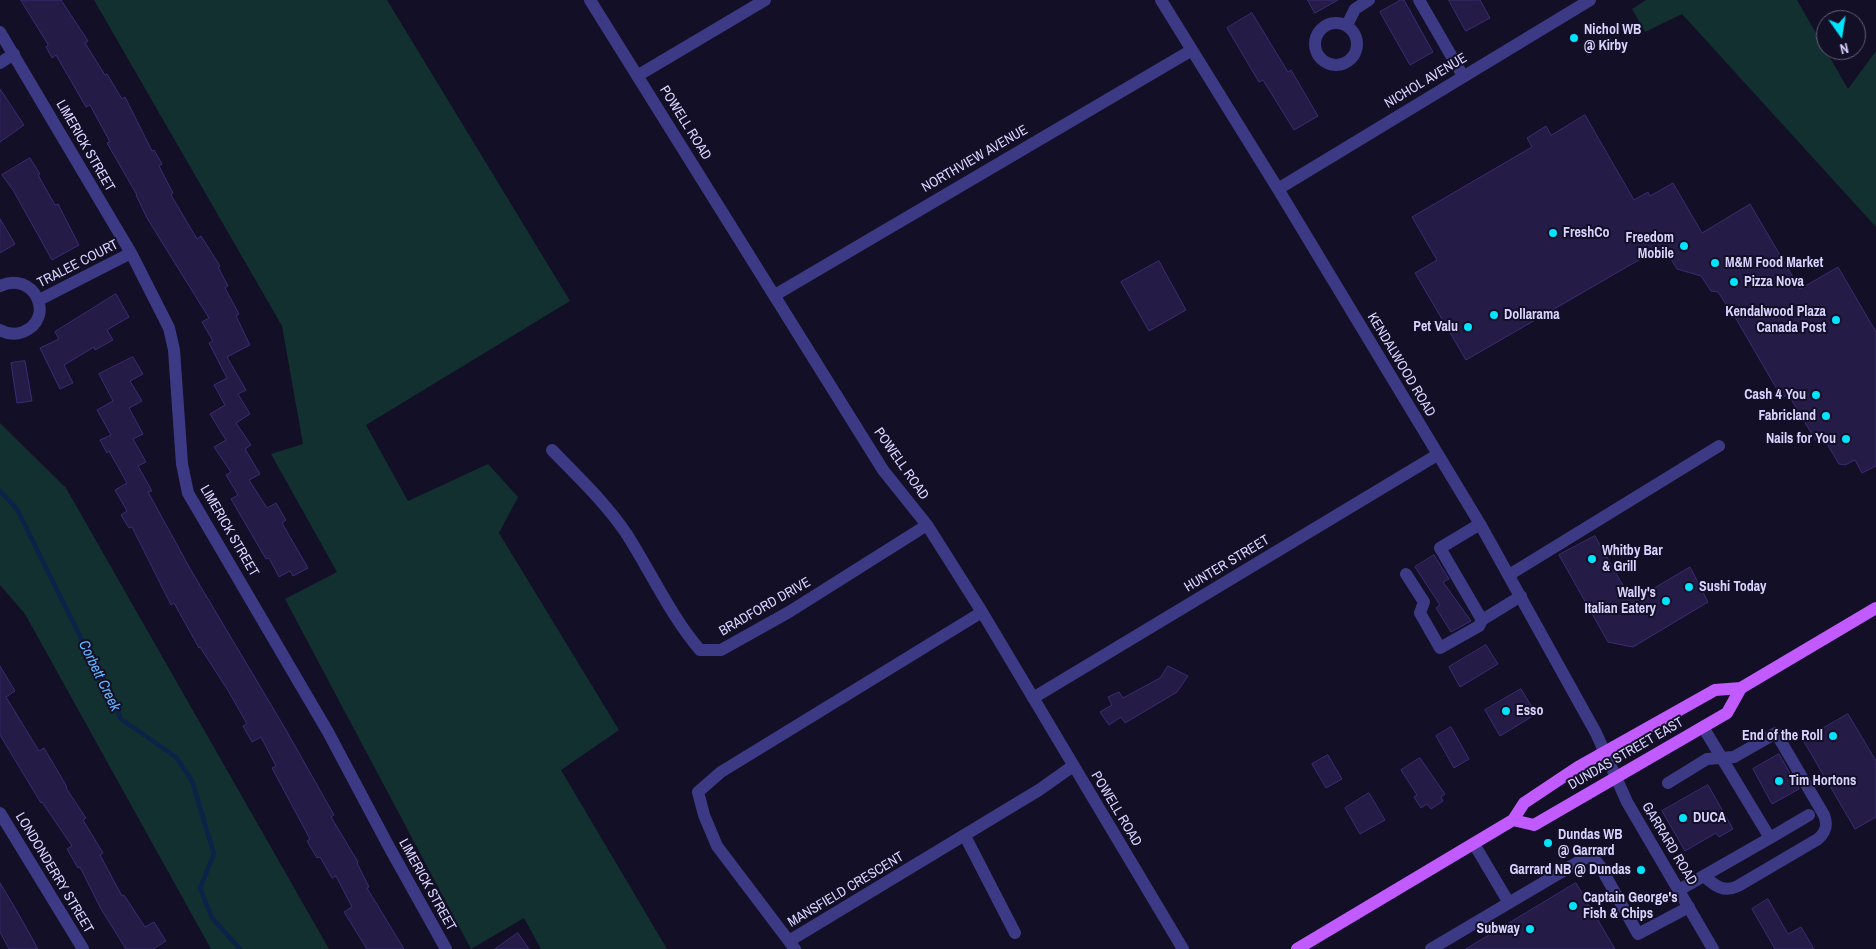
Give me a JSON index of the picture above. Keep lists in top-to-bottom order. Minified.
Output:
{"streets":{"main road":["DUNDAS STREET EAST"],"street":["NICHOL AVENUE","POWELL ROAD","LIMERICK STREET","NORTHVIEW AVENUE","TRALEE COURT","KENDALWOOD ROAD","HUNTER STREET","BRADFORD DRIVE","GARRARD ROAD","LONDONDERRY STREET","MANSFIELD CRESCENT"]},"crossings":[["NICHOL AVENUE","KENDALWOOD ROAD"],["POWELL ROAD","NORTHVIEW AVENUE"],["POWELL ROAD","HUNTER STREET"],["POWELL ROAD","BRADFORD DRIVE"],["POWELL ROAD","MANSFIELD CRESCENT"],["LIMERICK STREET","TRALEE COURT"],["NORTHVIEW AVENUE","KENDALWOOD ROAD"],["KENDALWOOD ROAD","HUNTER STREET"],["KENDALWOOD ROAD","DUNDAS STREET EAST"],["KENDALWOOD ROAD","GARRARD ROAD"],["DUNDAS STREET EAST","GARRARD ROAD"]],"water":["Corbett Creek"],"places":["Nichol WB @ Kirby","FreshCo","Freedom Mobile","M&M Food Market","Pizza Nova","Dollarama","Kendalwood Plaza Canada Post","Pet Valu","Cash 4 You","Fabricland","Nails for You","Whitby Bar & Grill","Sushi Today","Wally's Italian Eatery","Esso","End of the Roll","Tim Hortons","DUCA","Dundas WB @ Garrard","Garrard NB @ Dundas","Captain George's Fish & Chips","Subway"],"north":"bottom"}
